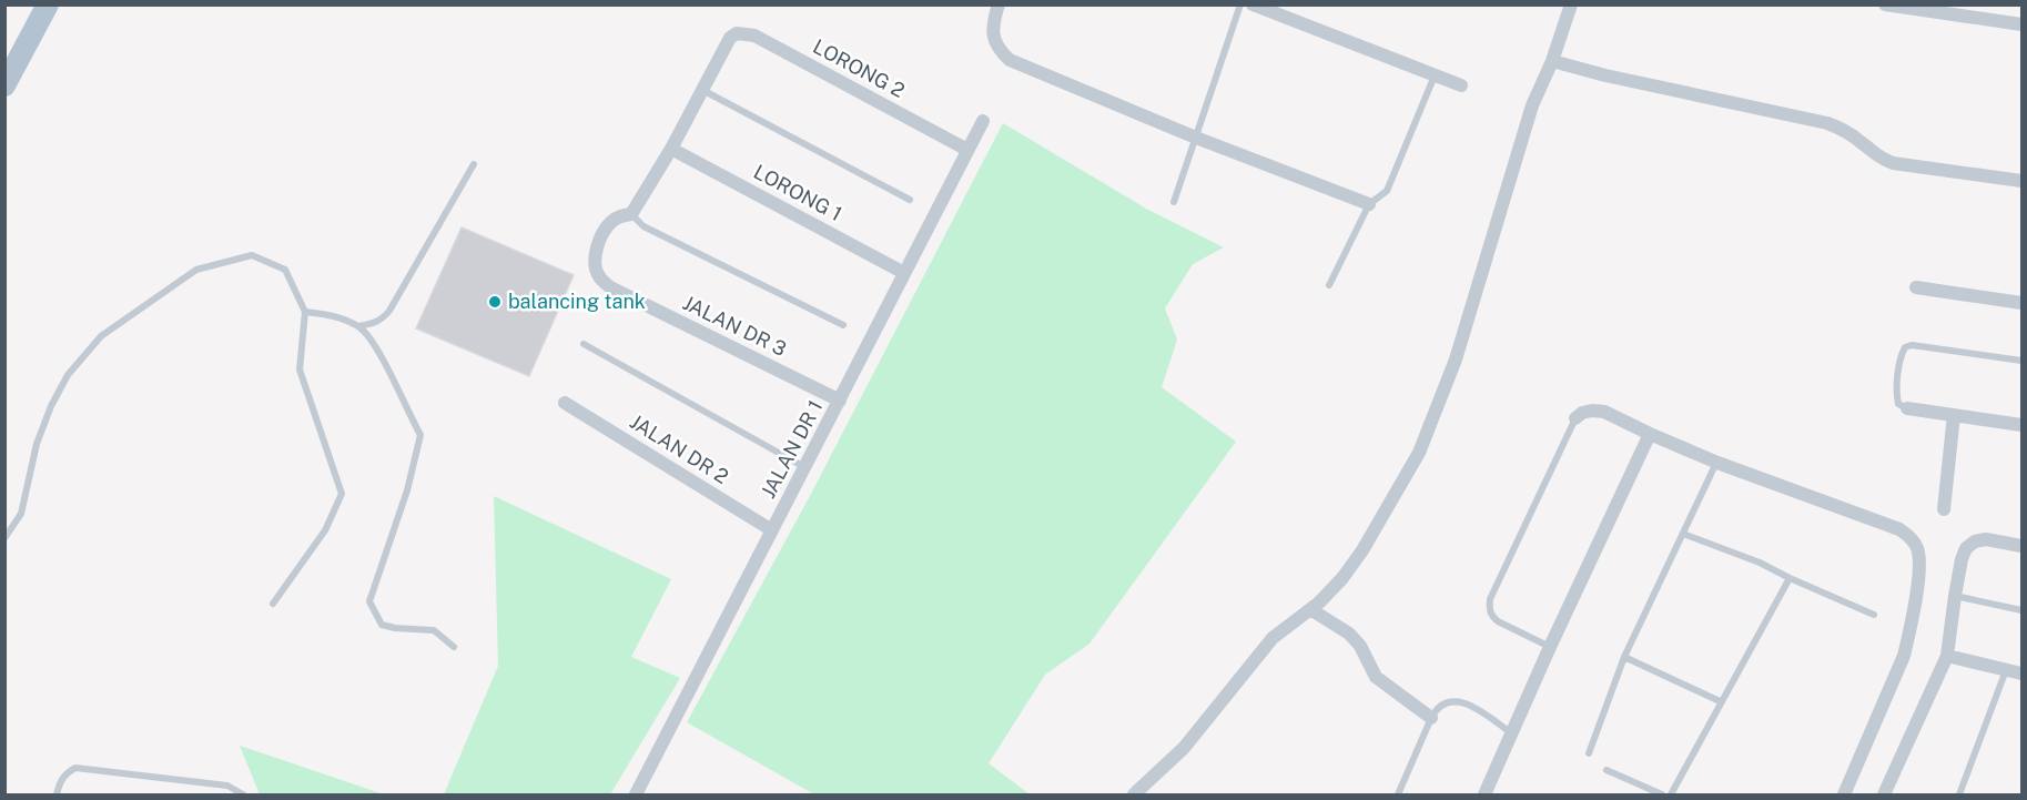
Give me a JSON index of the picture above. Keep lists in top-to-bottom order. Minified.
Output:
{"streets":{"street":["LORONG 2","LORONG 1","JALAN DR 3","JALAN DR 2","JALAN DR 1"]},"crossings":[["LORONG 2","JALAN DR 1"],["LORONG 1","JALAN DR 1"],["JALAN DR 3","JALAN DR 1"],["JALAN DR 2","JALAN DR 1"]],"places":["balancing tank"]}
